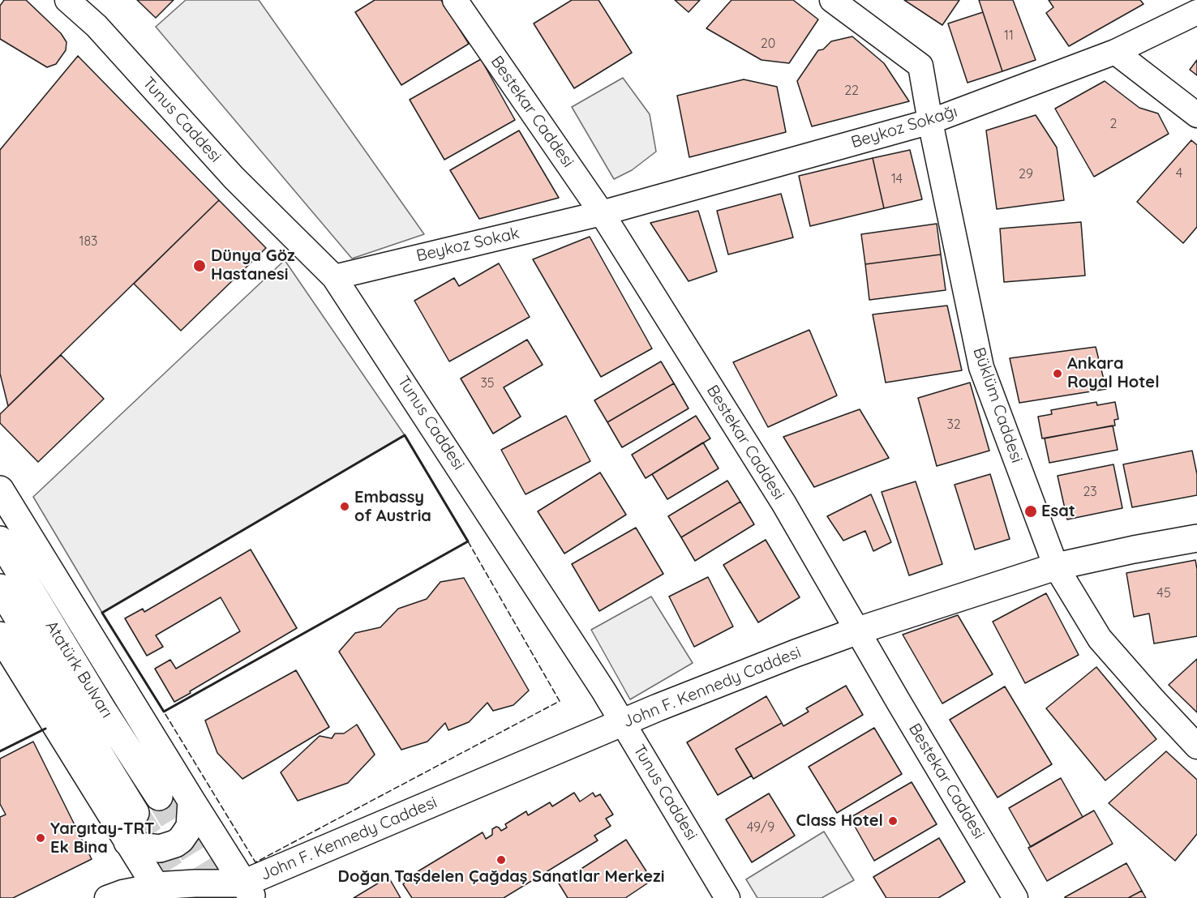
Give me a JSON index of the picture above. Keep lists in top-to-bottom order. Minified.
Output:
{"streets":{"main road":["Atatürk Bulvarı","John F. Kennedy Caddesi"],"street":["Bestekar Caddesi","Tunus Caddesi","Beykoz Sokağı","Beykoz Sokak","Büklüm Caddesi"]},"crossings":[["Bestekar Caddesi","Beykoz Sokağı"],["Bestekar Caddesi","Beykoz Sokak"],["Bestekar Caddesi","John F. Kennedy Caddesi"],["Tunus Caddesi","Beykoz Sokak"],["Tunus Caddesi","John F. Kennedy Caddesi"],["Beykoz Sokağı","Beykoz Sokak"],["Beykoz Sokağı","Büklüm Caddesi"],["Büklüm Caddesi","John F. Kennedy Caddesi"]],"places":["Dünya Göz Hastanesi","Ankara Royal Hotel","Embassy of Austria","Esat","Class Hotel","Yargıtay-TRT Ek Bina","Doğan Taşdelen Çağdaş Sanatlar Merkezi"],"house_numbers":["11","20","22","2","4","29","14","183","35","32","23","45","49/9"]}
